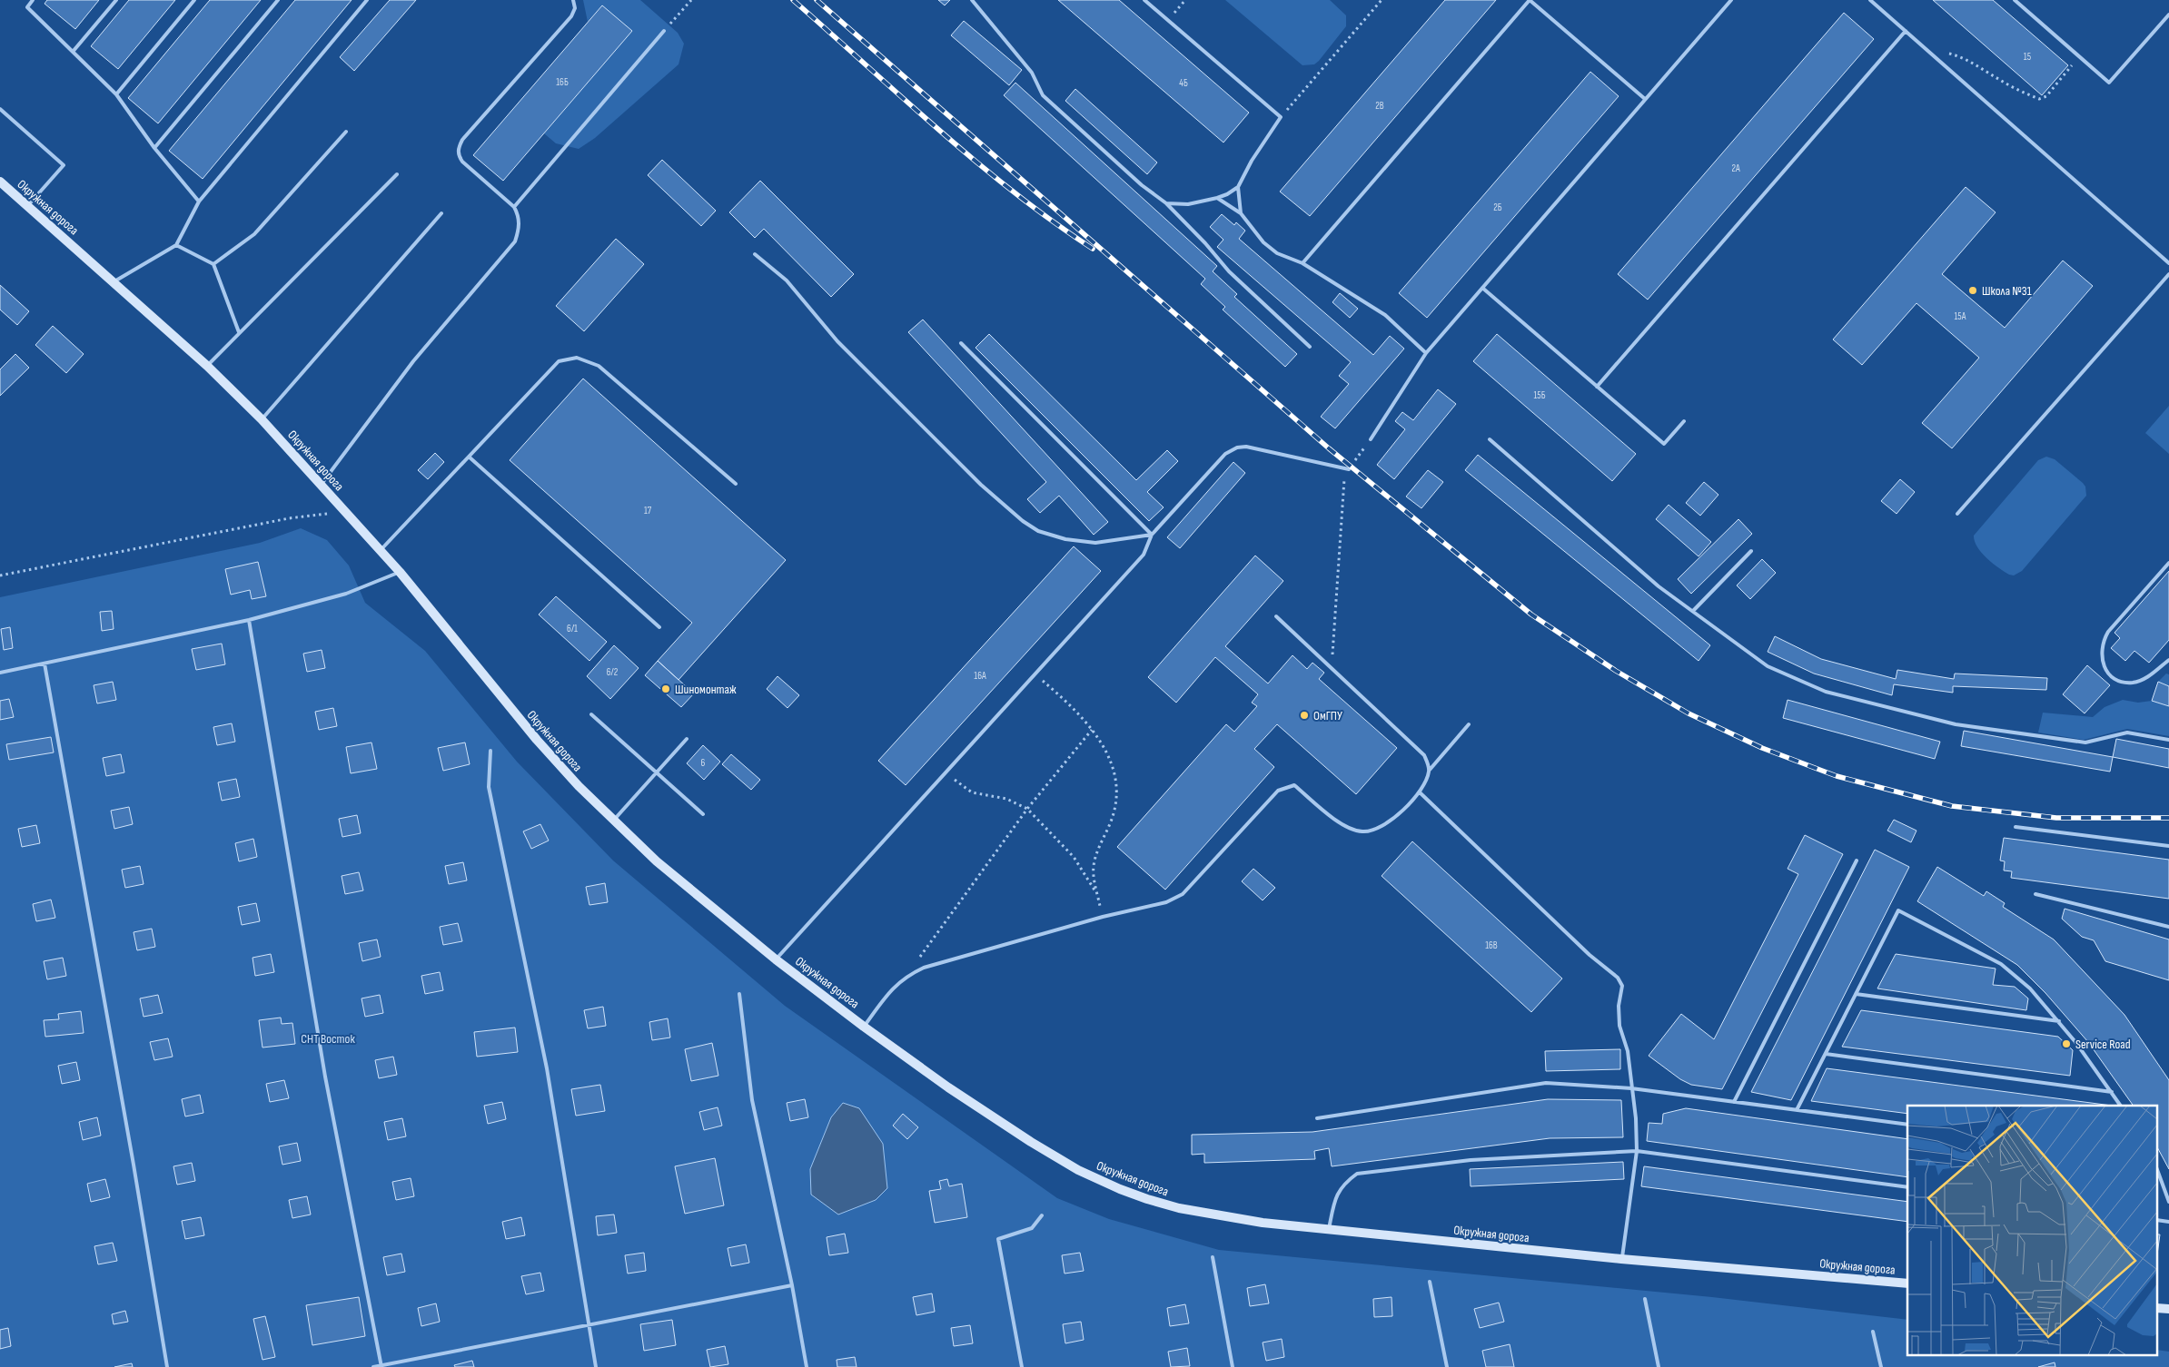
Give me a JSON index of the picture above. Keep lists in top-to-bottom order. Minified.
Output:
{"streets":{"main road":["Окружная дорога"]},"parks":["СНТ Восток"],"places":["Школа №31","Шиномонтаж","ОмГПУ","Service Road"],"house_numbers":["15","16Б","4Б","2В","2А","2Б","15А","15Б","17","6/1","6/2","16А","6","16В"]}
